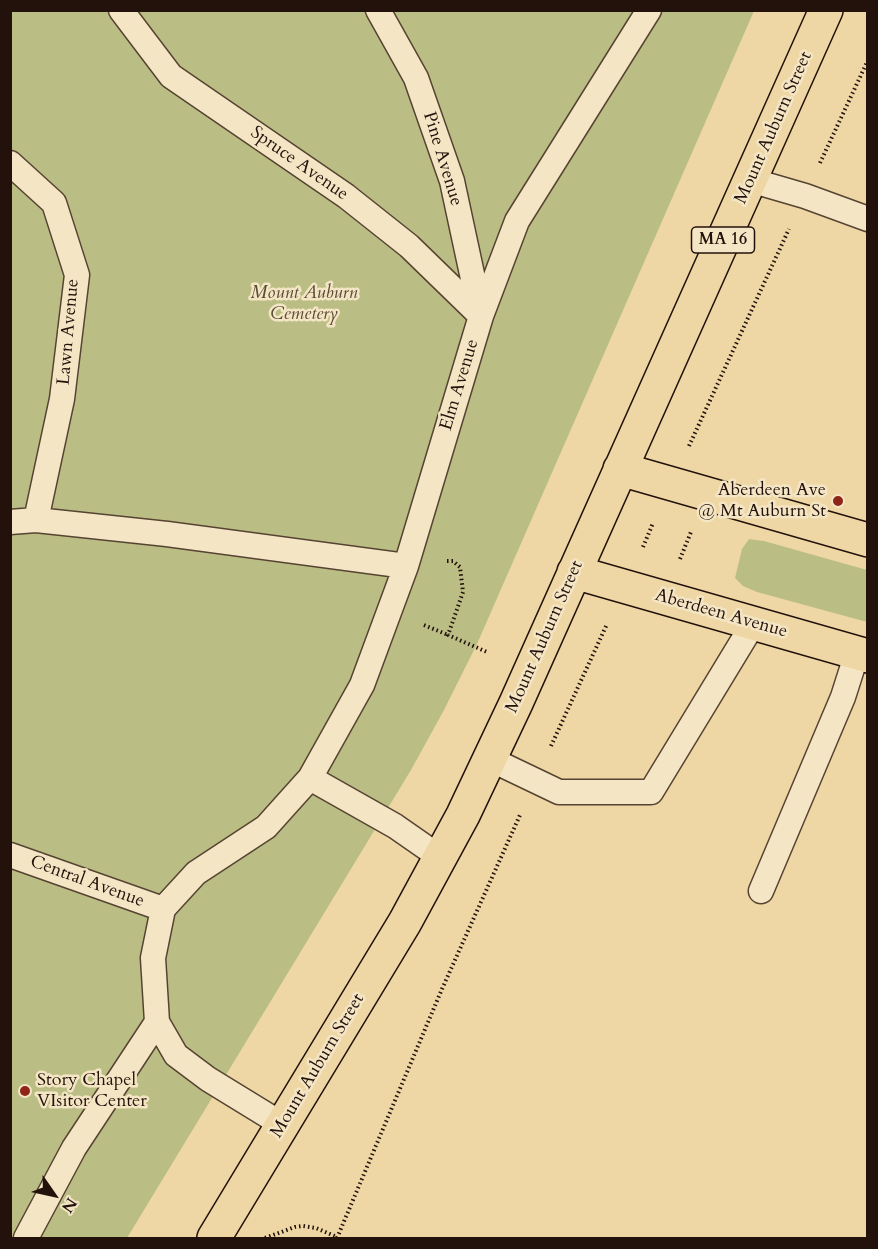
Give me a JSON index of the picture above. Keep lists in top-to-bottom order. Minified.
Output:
{"streets":{"main road":["Mount Auburn Street","MA 16","Aberdeen Avenue"],"lane":["Pine Avenue","Spruce Avenue","Lawn Avenue","Elm Avenue","Central Avenue"]},"crossings":[["Mount Auburn Street","Aberdeen Avenue"],["Pine Avenue","Spruce Avenue"],["Pine Avenue","Elm Avenue"],["Spruce Avenue","Elm Avenue"],["Elm Avenue","Central Avenue"]],"parks":["Mount Auburn Cemetery"],"places":["Aberdeen Ave @ Mt Auburn St","Story Chapel VIsitor Center"],"north":"bottom right"}
